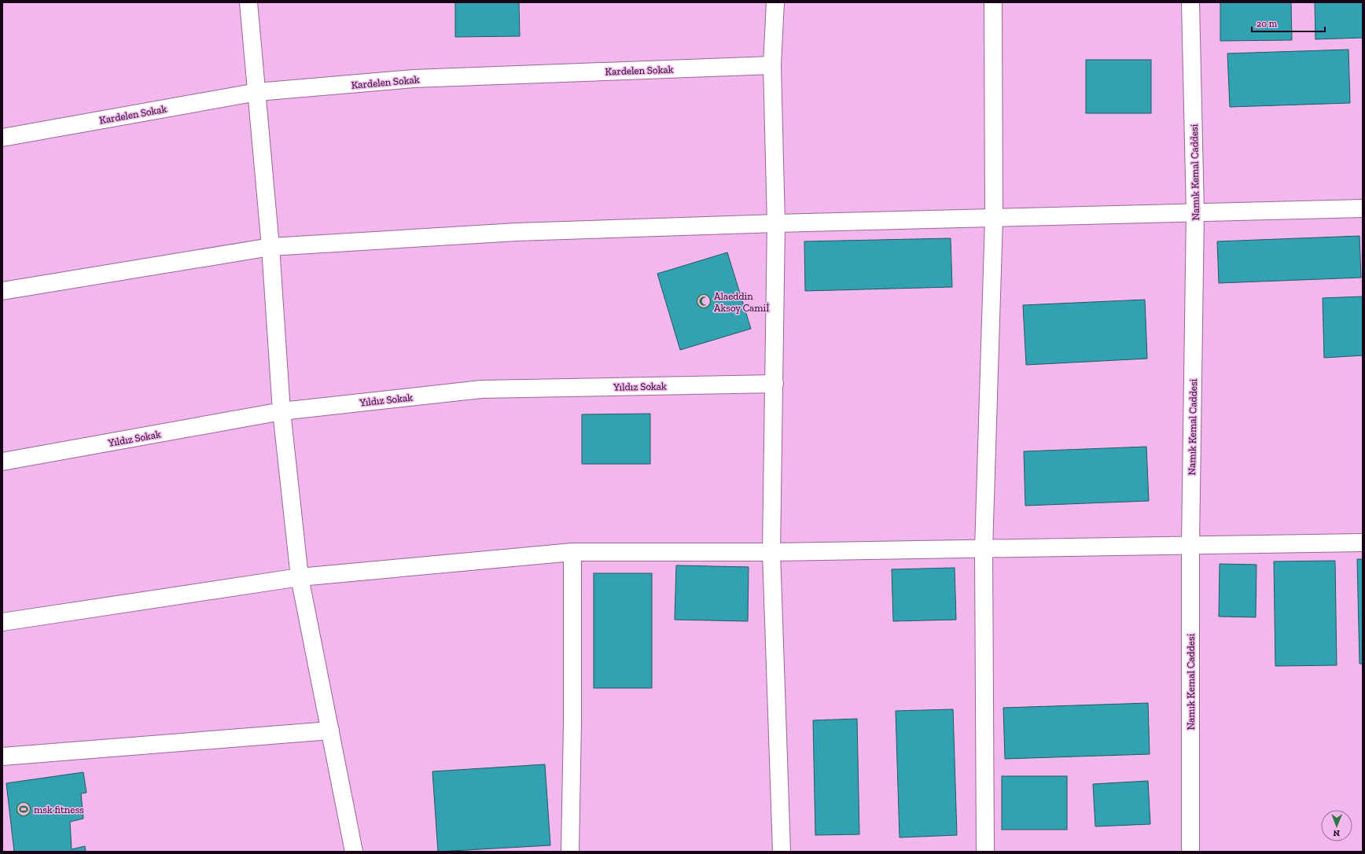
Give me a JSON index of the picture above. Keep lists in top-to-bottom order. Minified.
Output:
{"streets":{"street":["Kardelen Sokak","Namık Kemal Caddesi","Yıldız Sokak"]},"places":{"mosque":["Alaeddin Aksoy Camiİ"],"sports":["msk fitness"]},"scale_bar":"20 m","north":"bottom"}
